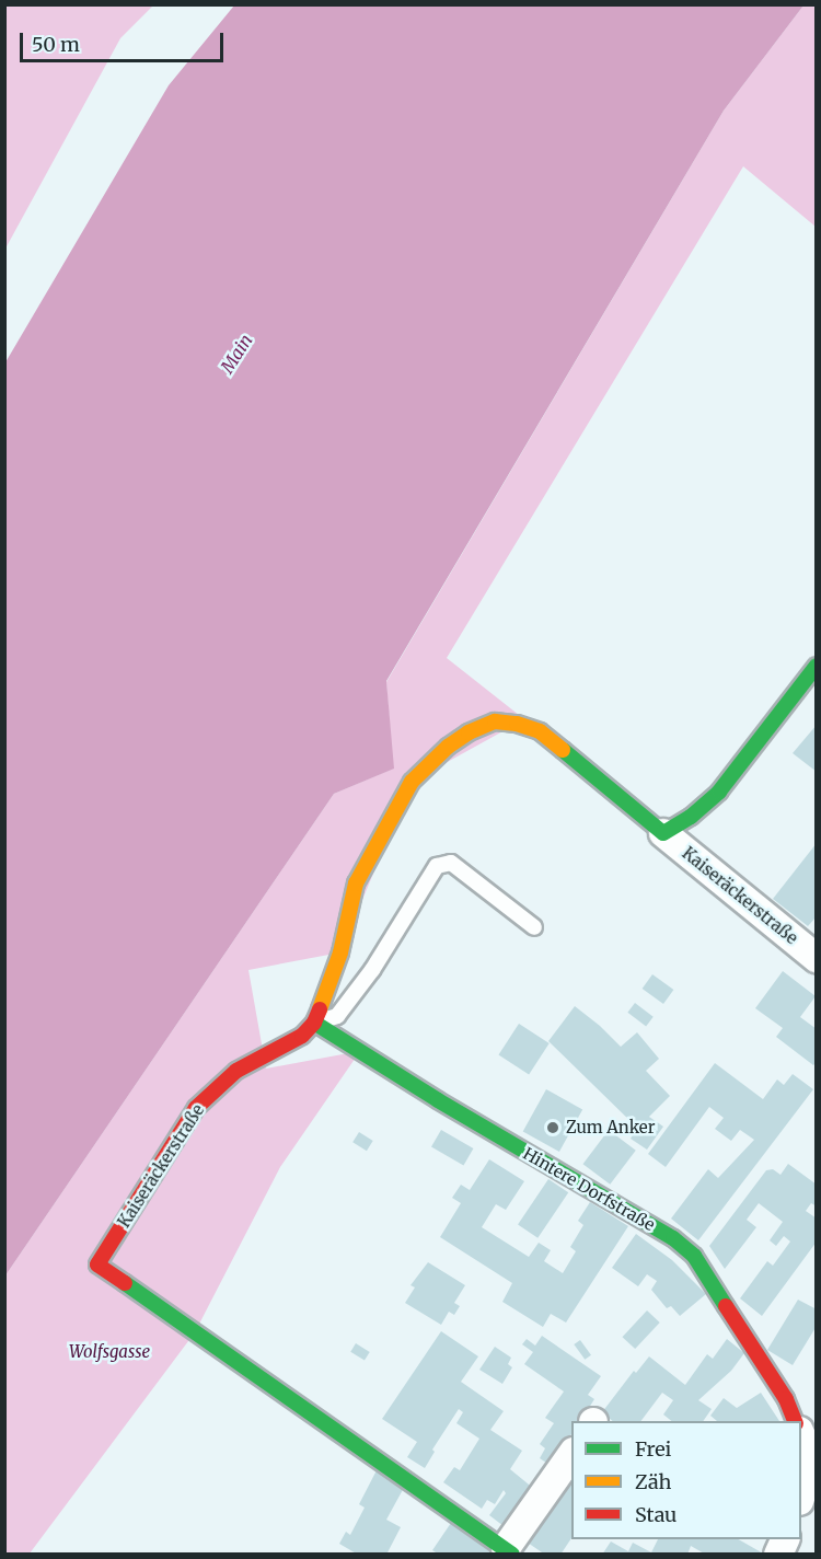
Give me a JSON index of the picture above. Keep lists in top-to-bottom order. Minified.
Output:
{"streets":{"street":["Kaiseräckerstraße","Hintere Dorfstraße"]},"crossings":[["Kaiseräckerstraße","Hintere Dorfstraße"]],"water":["Main"],"parks":["Wolfsgasse"],"places":["Zum Anker"],"legend":["Frei","Zäh","Stau"],"scale_bar":"50 m"}
